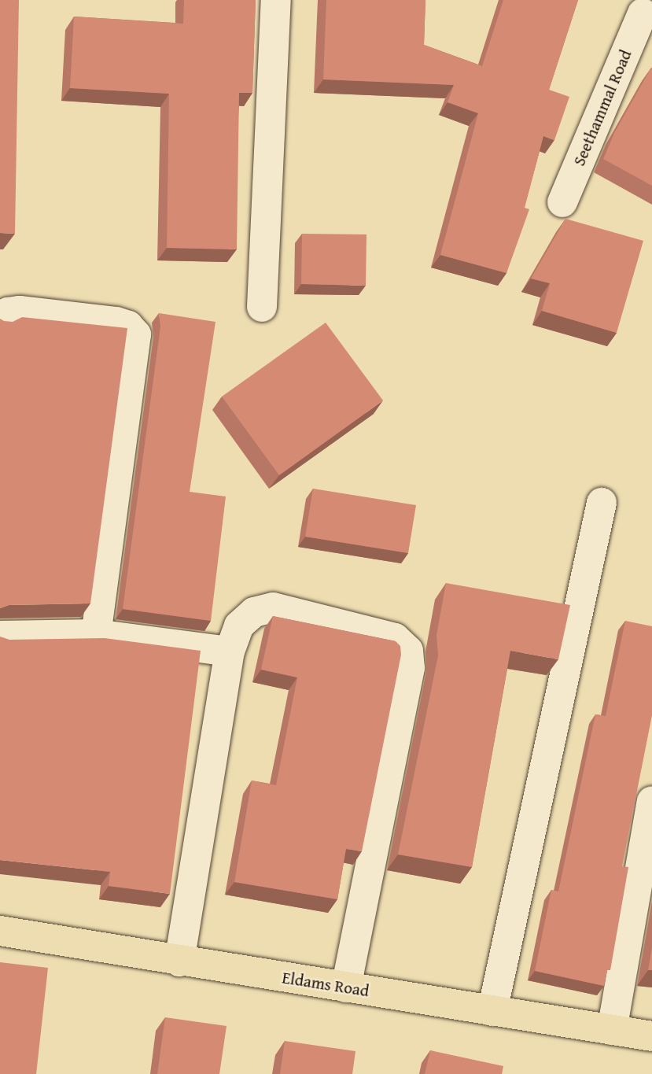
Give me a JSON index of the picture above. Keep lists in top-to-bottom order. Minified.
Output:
{"streets":{"main road":["Eldams Road"],"street":["Seethammal Road"]}}
